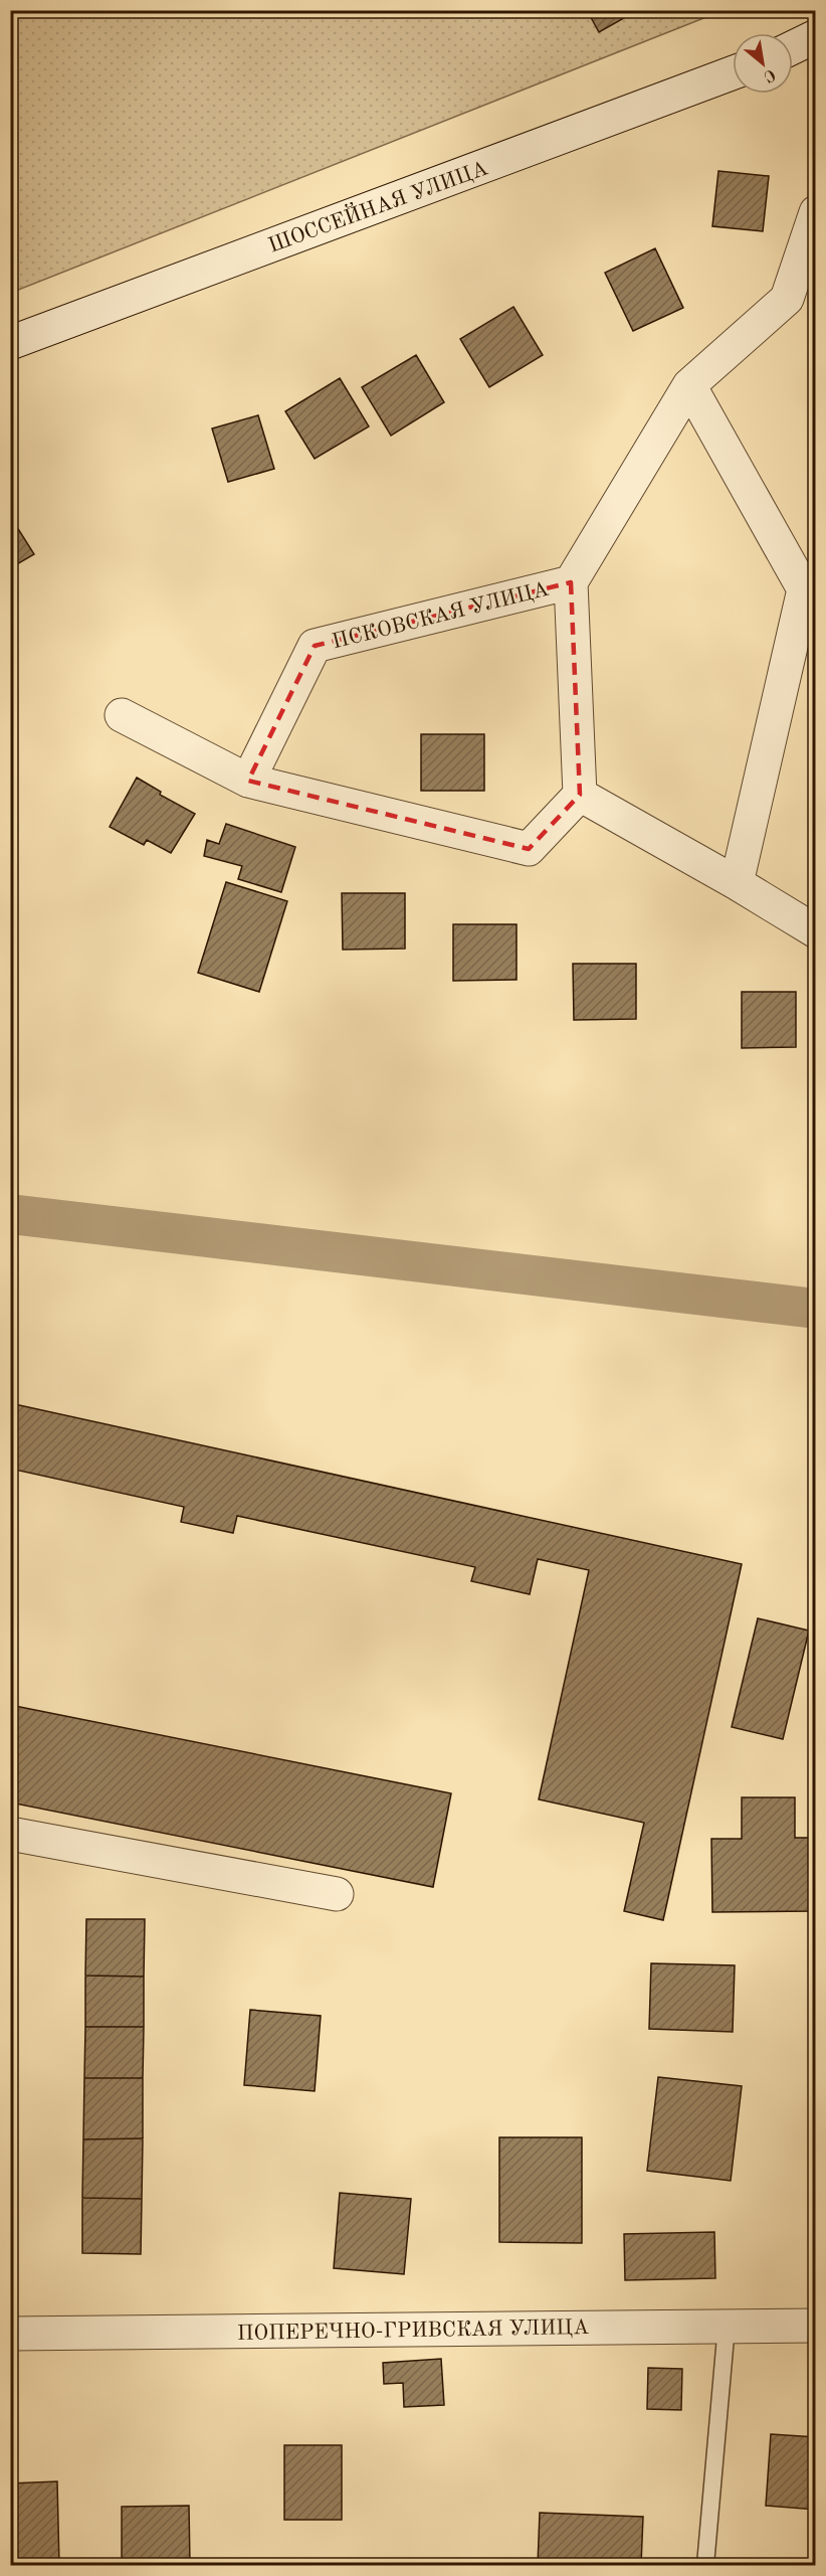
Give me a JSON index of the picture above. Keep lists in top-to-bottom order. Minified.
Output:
{"streets":{"street":["ШОССЕЙНАЯ УЛИЦА","ПСКОВСКАЯ УЛИЦА","ПОПЕРЕЧНО-ГРИВСКАЯ УЛИЦА"]},"north":"bottom right"}
